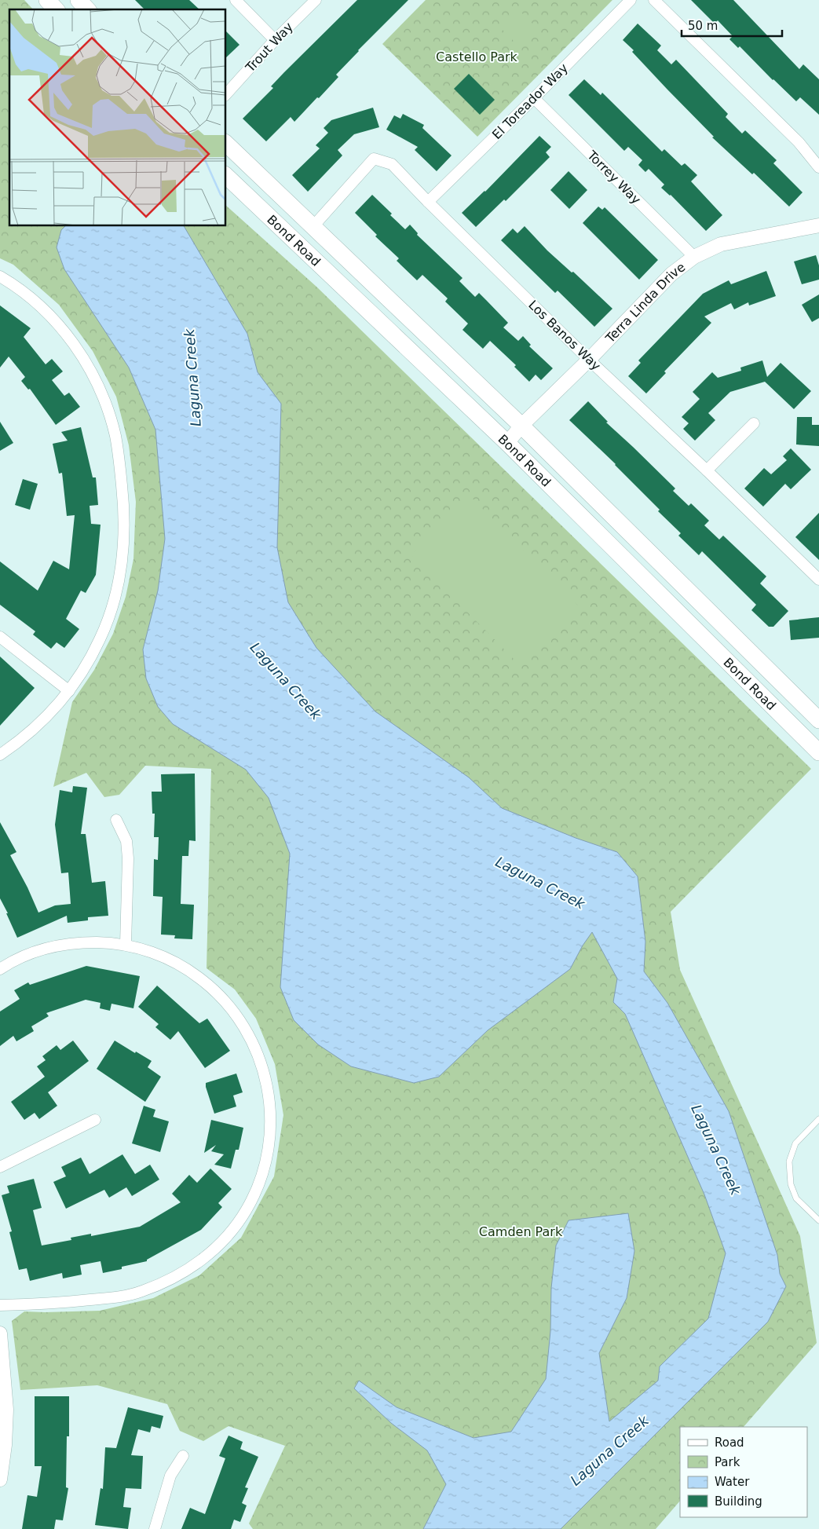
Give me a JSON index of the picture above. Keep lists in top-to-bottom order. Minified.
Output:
{"streets":{"main road":["Bond Road"],"street":["Trout Way","El Toreador Way","Torrey Way","Terra Linda Drive","Los Banos Way"]},"crossings":[["El Toreador Way","Torrey Way"],["El Toreador Way","Los Banos Way"],["Torrey Way","Terra Linda Drive"],["Bond Road","Terra Linda Drive"],["Bond Road","Los Banos Way"],["Terra Linda Drive","Los Banos Way"]],"water":["Laguna Creek"],"parks":["Castello Park","Camden Park"],"legend":["Road","Park","Water","Building"],"scale_bar":"50 m"}
